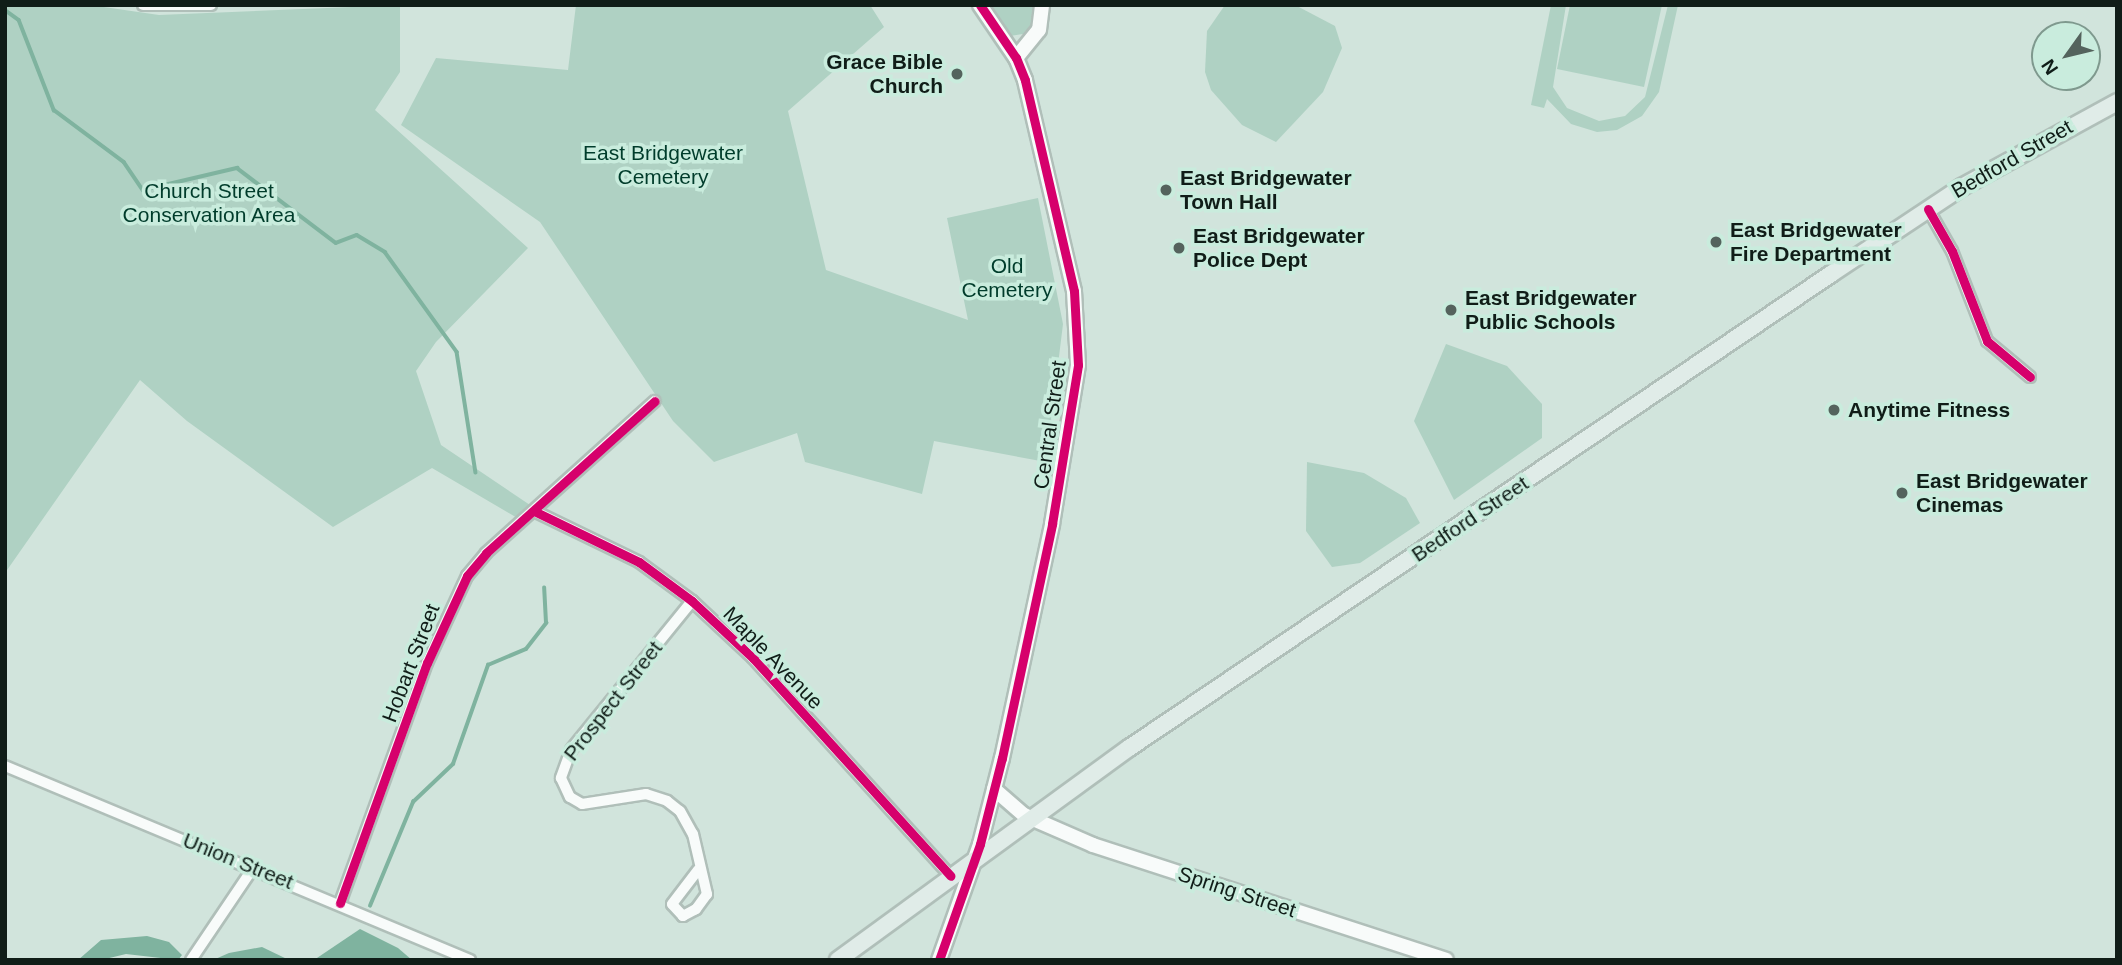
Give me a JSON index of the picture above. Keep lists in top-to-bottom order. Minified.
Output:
{"streets":{"main road":["Bedford Street","Central Street","Spring Street"],"street":["Maple Avenue","Hobart Street","Prospect Street","Union Street"]},"crossings":[["Bedford Street","Central Street"],["Bedford Street","Maple Avenue"],["Bedford Street","Spring Street"],["Central Street","Spring Street"],["Maple Avenue","Hobart Street"],["Maple Avenue","Prospect Street"],["Hobart Street","Union Street"]],"parks":["East Bridgewater Cemetery","Church Street Conservation Area","Old Cemetery"],"places":["Grace Bible Church","East Bridgewater Town Hall","East Bridgewater Fire Department","East Bridgewater Police Dept","East Bridgewater Public Schools","Anytime Fitness","East Bridgewater Cinemas"],"north":"bottom left"}
